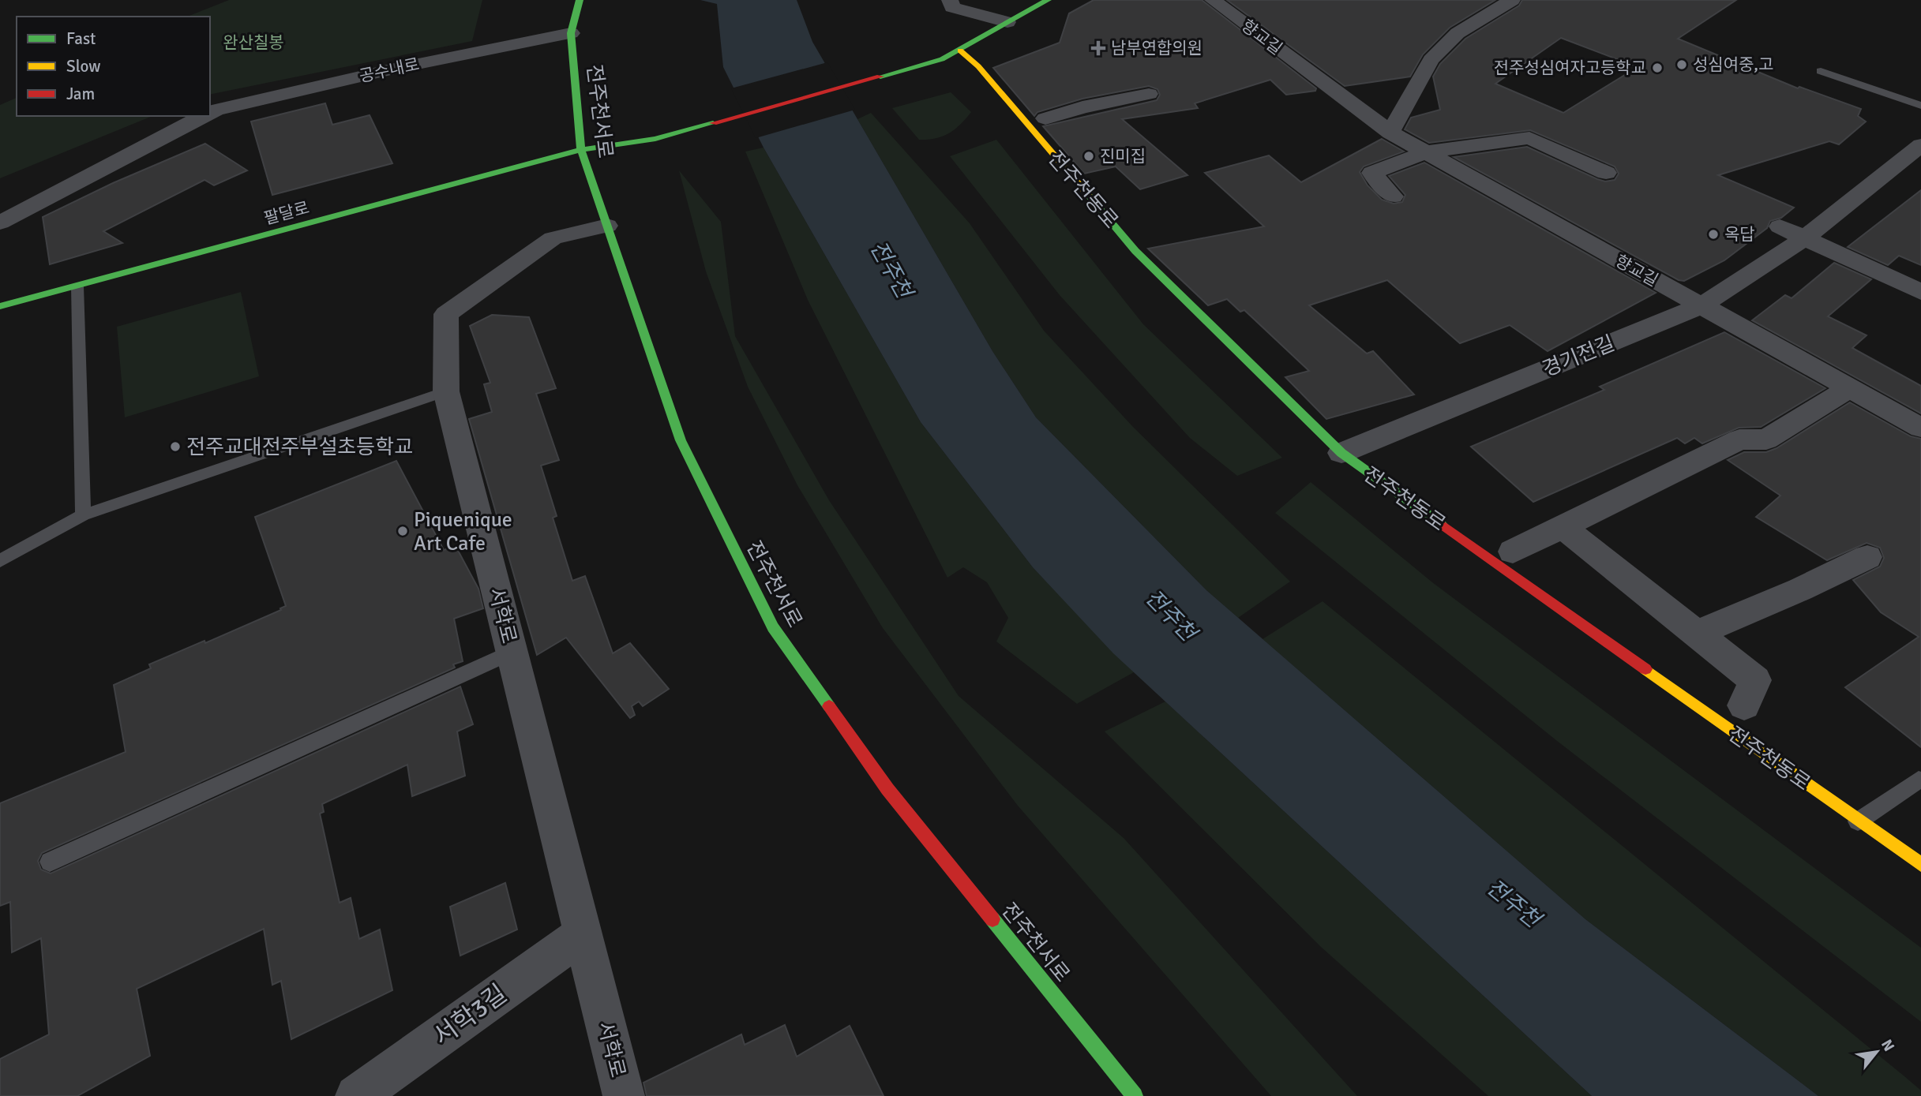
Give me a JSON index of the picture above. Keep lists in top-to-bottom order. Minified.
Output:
{"streets":{"street":["향교길","공수내로","전주천서로","전주천동로","팔달로","경기전길","서학로","서학3길"]},"crossings":[["향교길","경기전길"],["공수내로","전주천서로"],["전주천서로","팔달로"],["전주천서로","서학로"],["전주천동로","팔달로"],["전주천동로","경기전길"],["서학로","서학3길"]],"water":["전주천"],"parks":["완산칠봉"],"places":{"health":["남부연합의원"],"other":["성심여중,고","전주성심여자고등학교","진미집","옥답","전주교대전주부설초등학교","Piquenique Art Cafe"]},"legend":["Fast","Slow","Jam"],"north":"top right"}
